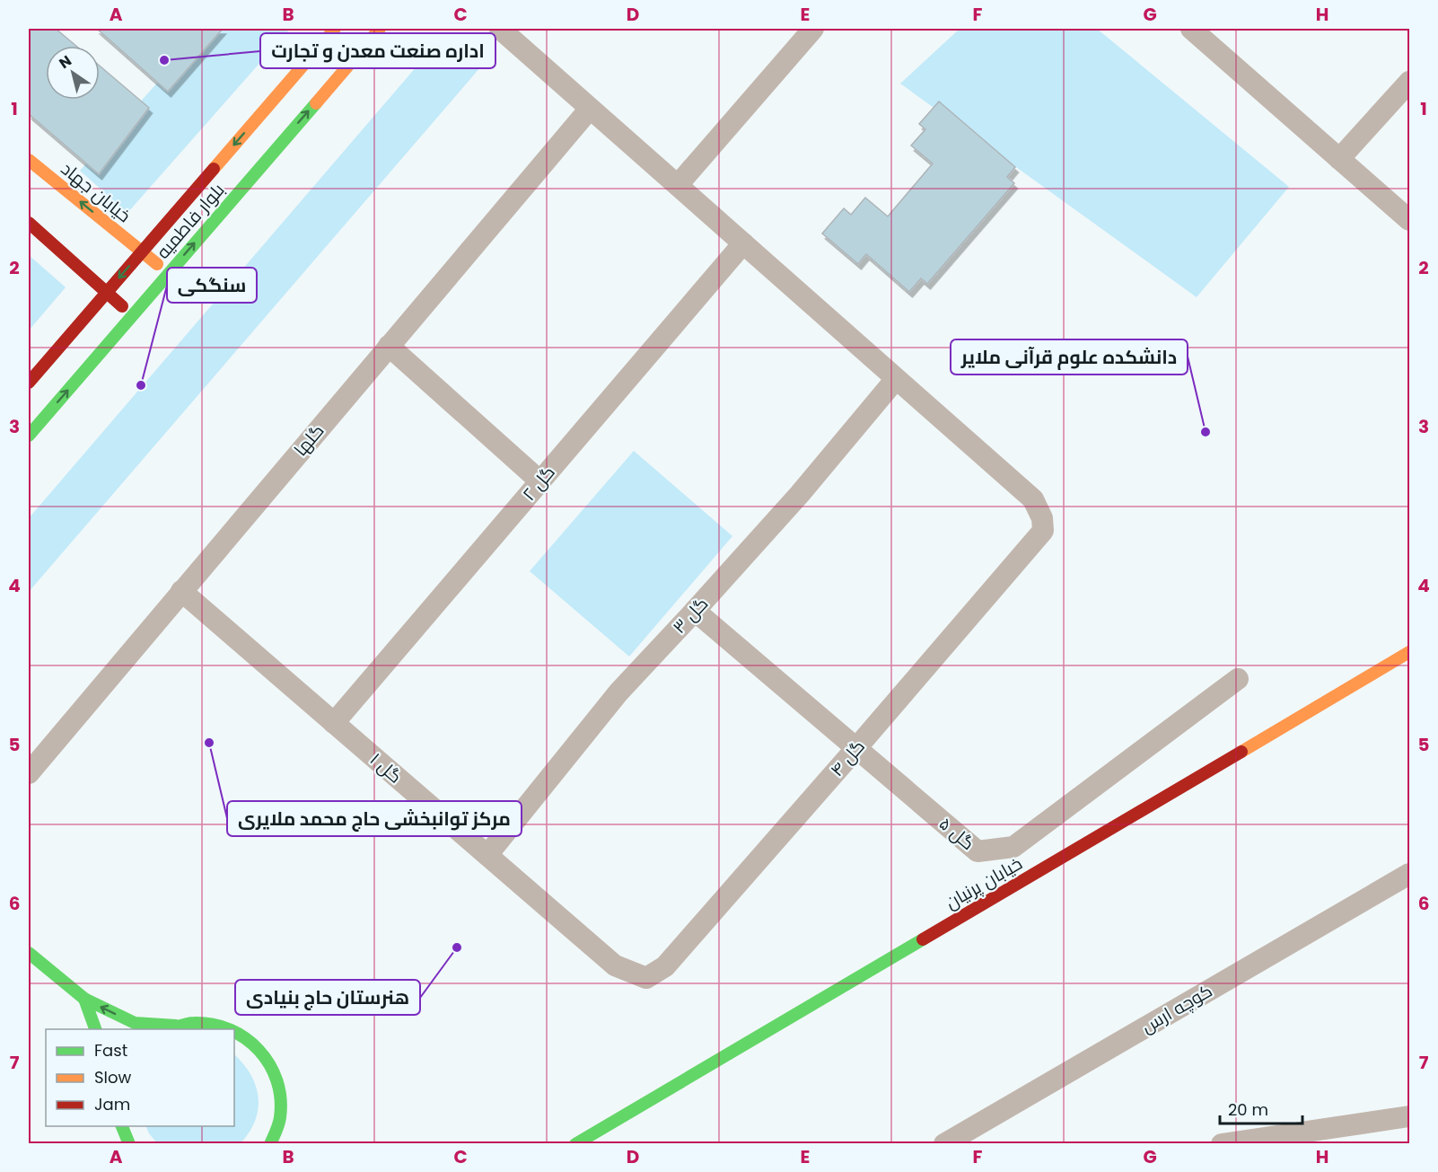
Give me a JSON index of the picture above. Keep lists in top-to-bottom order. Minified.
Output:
{"streets":{"street":["خیابان جهاد","بلوار فاطمیه","گلها","گل ۲","گل ۳","گل ۴","گل ۱","گل ۵","خیابان پرنیان","کوچه ارس"]},"crossings":[["خیابان جهاد","بلوار فاطمیه"],["گلها","گل ۱"],["گل ۲","گل ۱"],["گل ۳","گل ۴"],["گل ۳","گل ۱"],["گل ۳","گل ۵"],["گل ۴","گل ۱"],["گل ۴","گل ۵"]],"places":["اداره صنعت معدن و تجارت","سنگکی","دانشکده علوم قرآنی ملایر","مرکز توانبخشی حاج محمد ملایری","هنرستان حاج بنیادی"],"legend":["Fast","Slow","Jam"],"scale_bar":"20 m","north":"top left","grid":{"columns":["A","B","C","D","E","F","G","H"],"rows":["1","2","3","4","5","6","7"]}}
